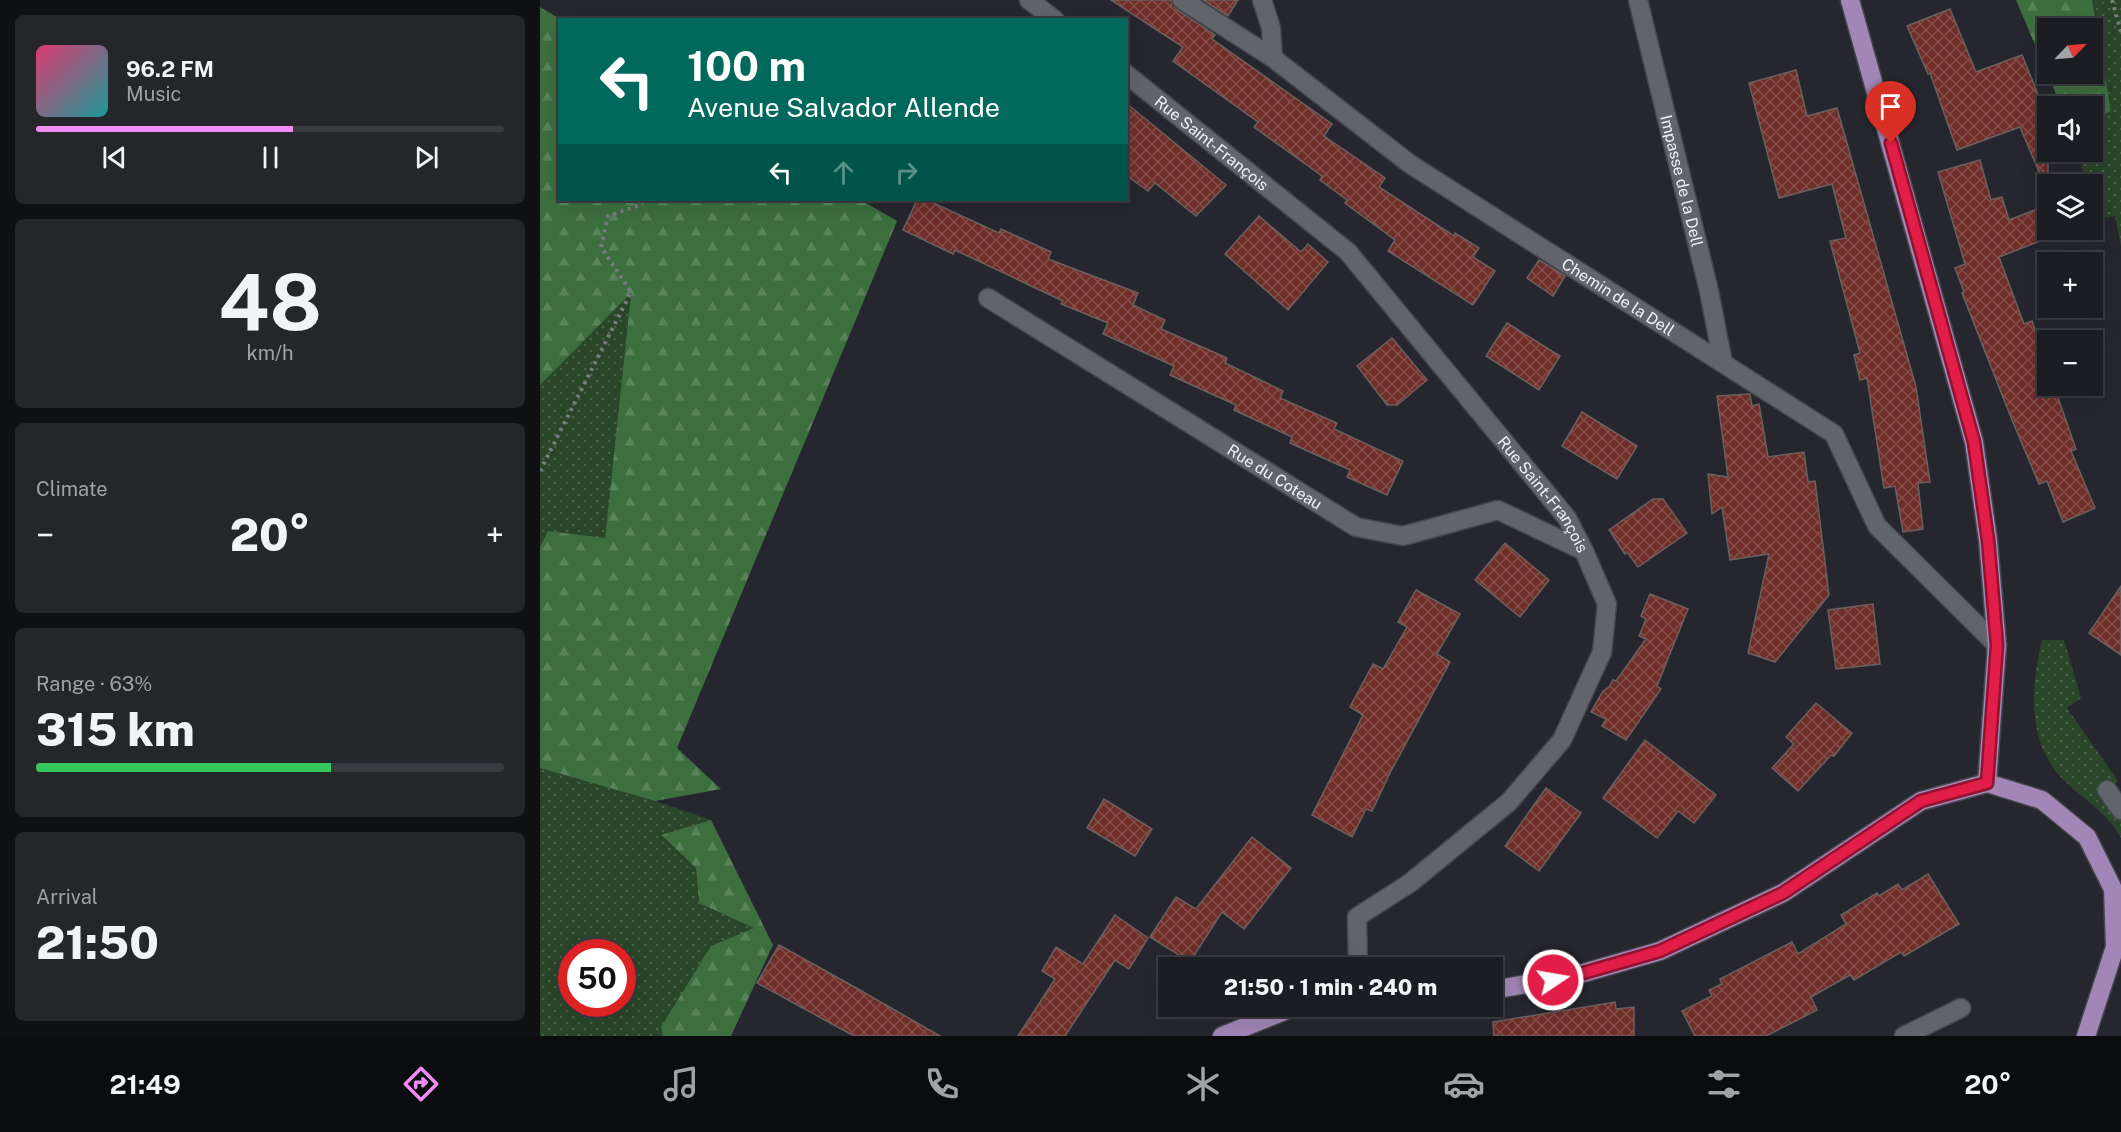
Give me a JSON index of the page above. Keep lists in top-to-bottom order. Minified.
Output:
{"streets":{"street":["Rue Saint-François","Impasse de la Dell","Chemin de la Dell","Rue du Coteau"]},"crossings":[["Rue Saint-François","Rue du Coteau"],["Impasse de la Dell","Chemin de la Dell"]],"north":"top right","page":{"map_buttons":["+","−"],"turn":["100 m","Avenue Salvador Allende"],"song":["96.2 FM","Music"],"tile":[["48","km/h"],"Climate",["Range · 63%","315 km"],["Arrival","21:50"]],"heat":["−","20°","+"],"limit":"50","trip":"21:50 · 1 min · 240 m","tabs":["21:49","20°"]}}
